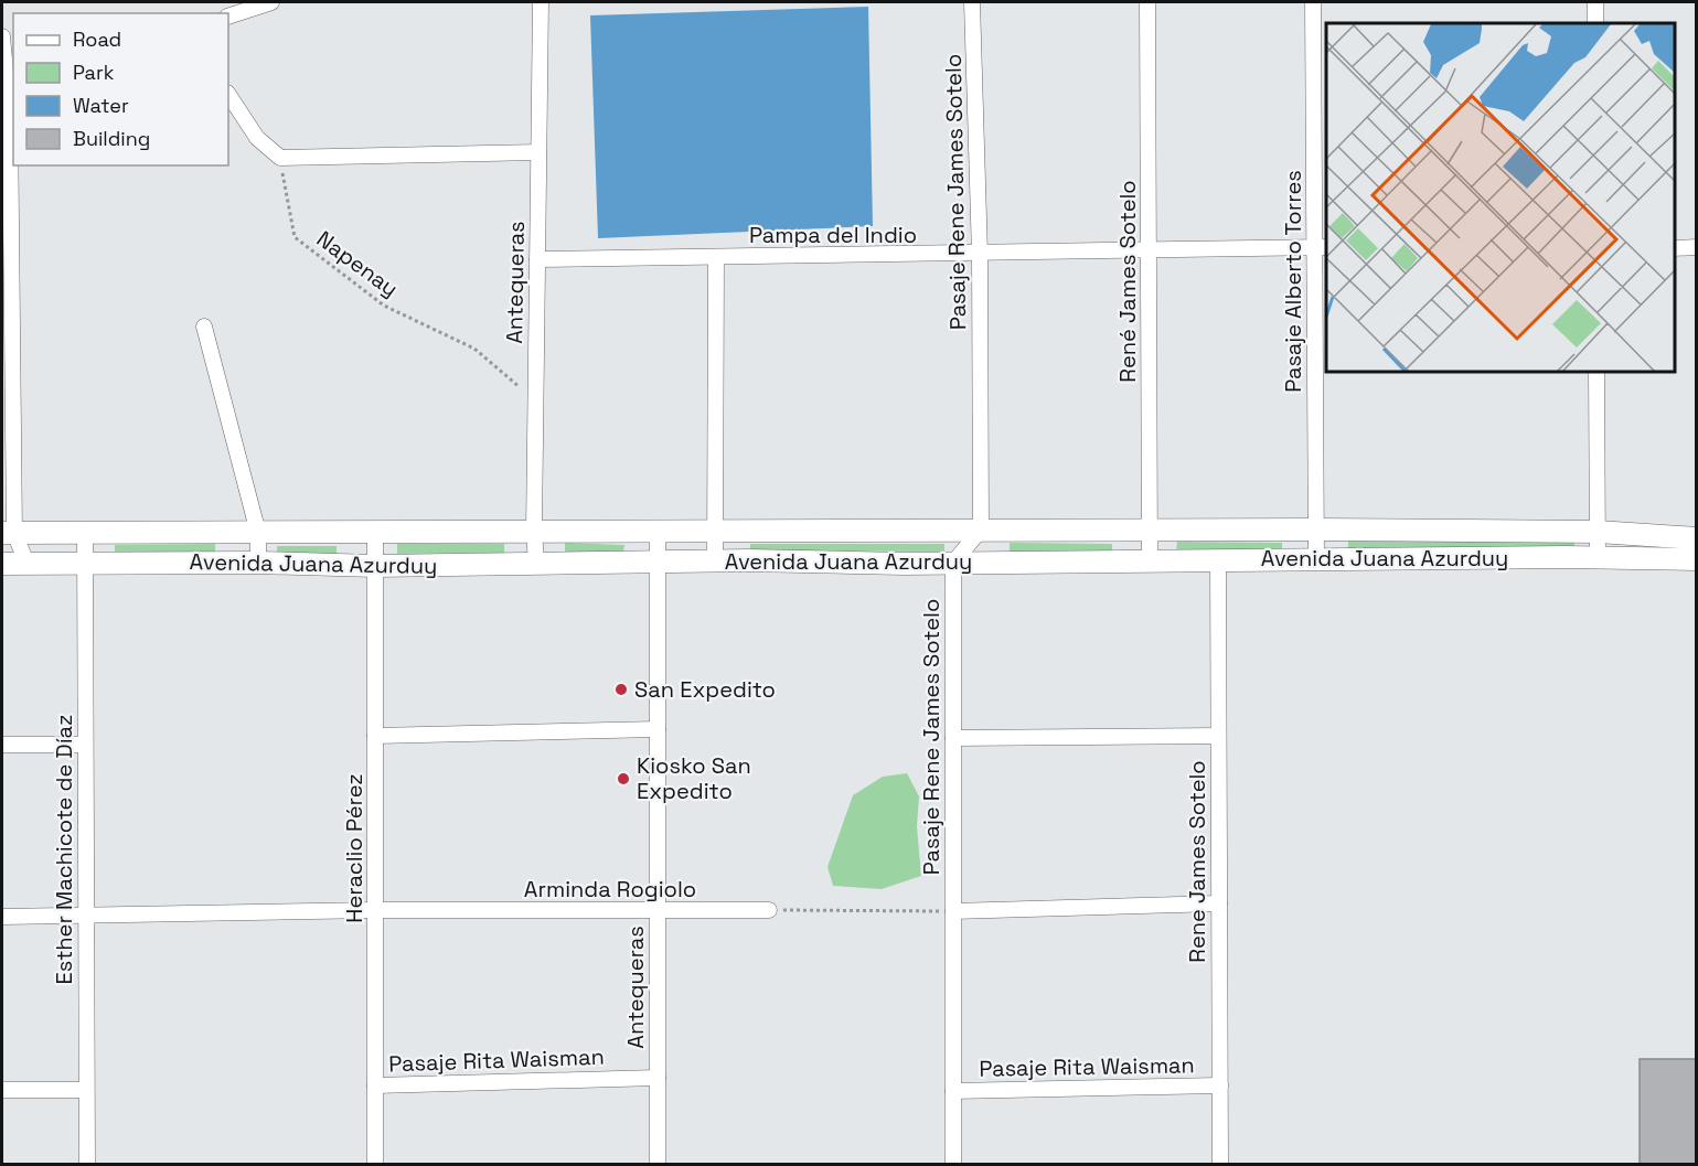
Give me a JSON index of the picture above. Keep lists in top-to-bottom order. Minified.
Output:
{"streets":{"main road":["Avenida Juana Azurduy"],"street":["Pasaje Rene James Sotelo","Pampa del Indio","René James Sotelo","Pasaje Alberto Torres","Antequeras","Heraclio Pérez","Esther Machicote de Díaz","Rene James Sotelo","Arminda Rogiolo","Pasaje Rita Waisman"],"path":["Napenay"]},"crossings":[["Pasaje Rene James Sotelo","Pampa del Indio"],["Pasaje Rene James Sotelo","Avenida Juana Azurduy"],["Pasaje Rene James Sotelo","Pasaje Rita Waisman"],["Pampa del Indio","René James Sotelo"],["Pampa del Indio","Pasaje Alberto Torres"],["Pampa del Indio","Antequeras"],["Napenay","Antequeras"],["René James Sotelo","Avenida Juana Azurduy"],["Pasaje Alberto Torres","Avenida Juana Azurduy"],["Antequeras","Avenida Juana Azurduy"],["Antequeras","Arminda Rogiolo"],["Antequeras","Pasaje Rita Waisman"],["Avenida Juana Azurduy","Heraclio Pérez"],["Avenida Juana Azurduy","Esther Machicote de Díaz"],["Avenida Juana Azurduy","Rene James Sotelo"],["Heraclio Pérez","Arminda Rogiolo"],["Heraclio Pérez","Pasaje Rita Waisman"],["Esther Machicote de Díaz","Arminda Rogiolo"],["Rene James Sotelo","Pasaje Rita Waisman"]],"places":["San Expedito","Kiosko San Expedito"],"legend":["Road","Park","Water","Building"]}
